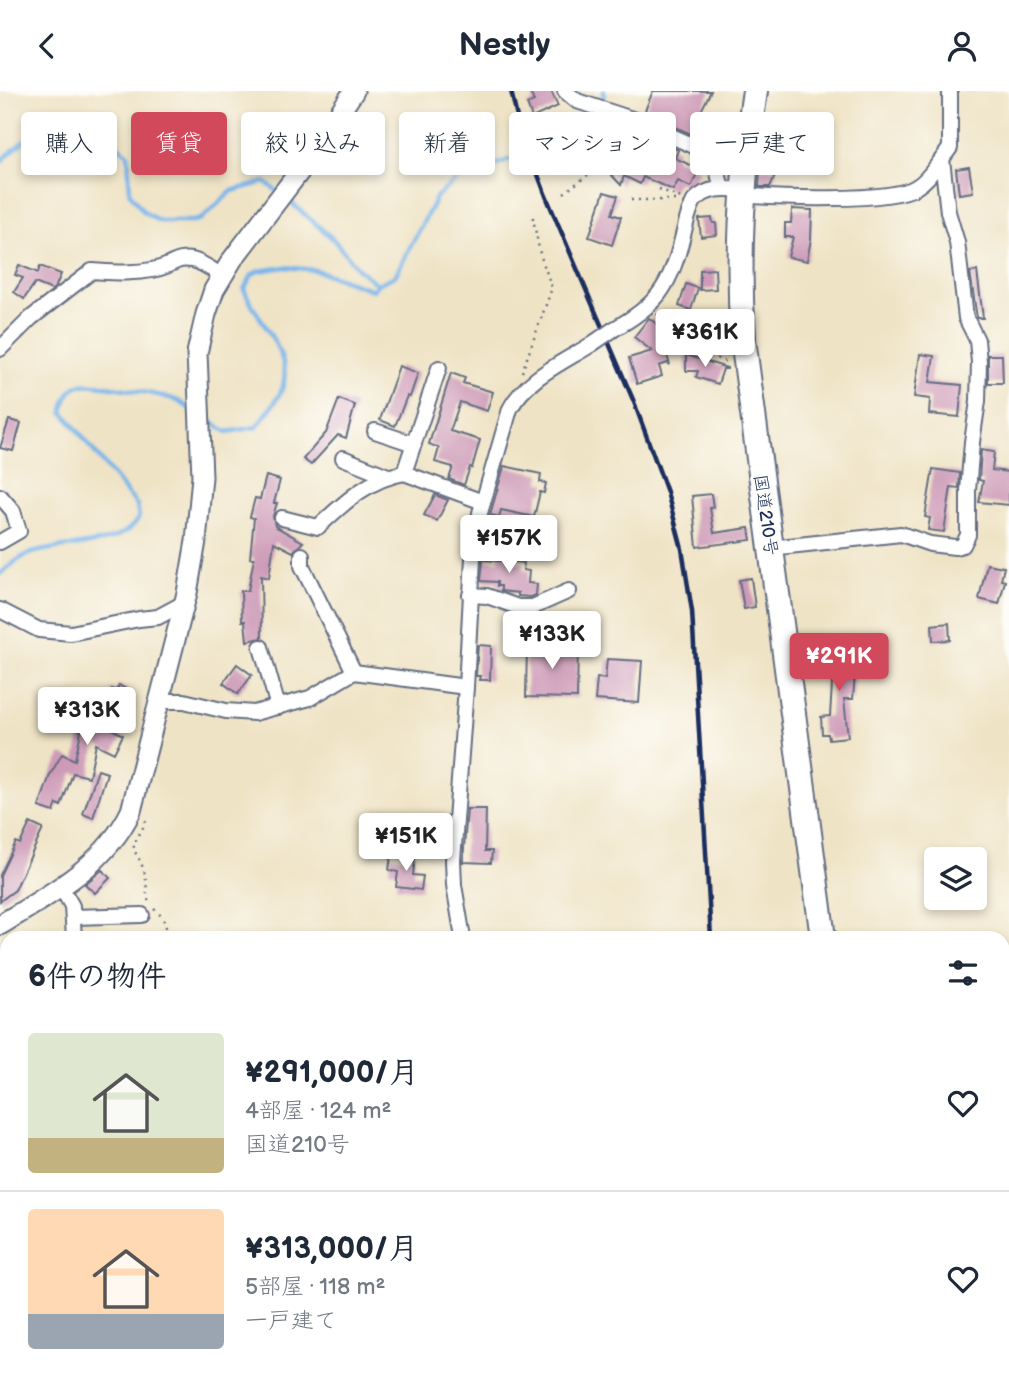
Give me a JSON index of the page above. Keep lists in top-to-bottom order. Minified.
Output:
{"streets":{"highway":["国道210号"]},"page":{"header":"Nestly","chip":["購入","賃貸","絞り込み","新着","マンション","一戸建て"],"price":["¥361K","¥157K","¥133K","¥291K","¥313K","¥151K"],"heading":"6件の物件","list":[{"name":"¥291,000/月","note":"4部屋 · 124 m² · 国道210号"},{"name":"¥313,000/月","note":"5部屋 · 118 m² · 一戸建て"}]}}
